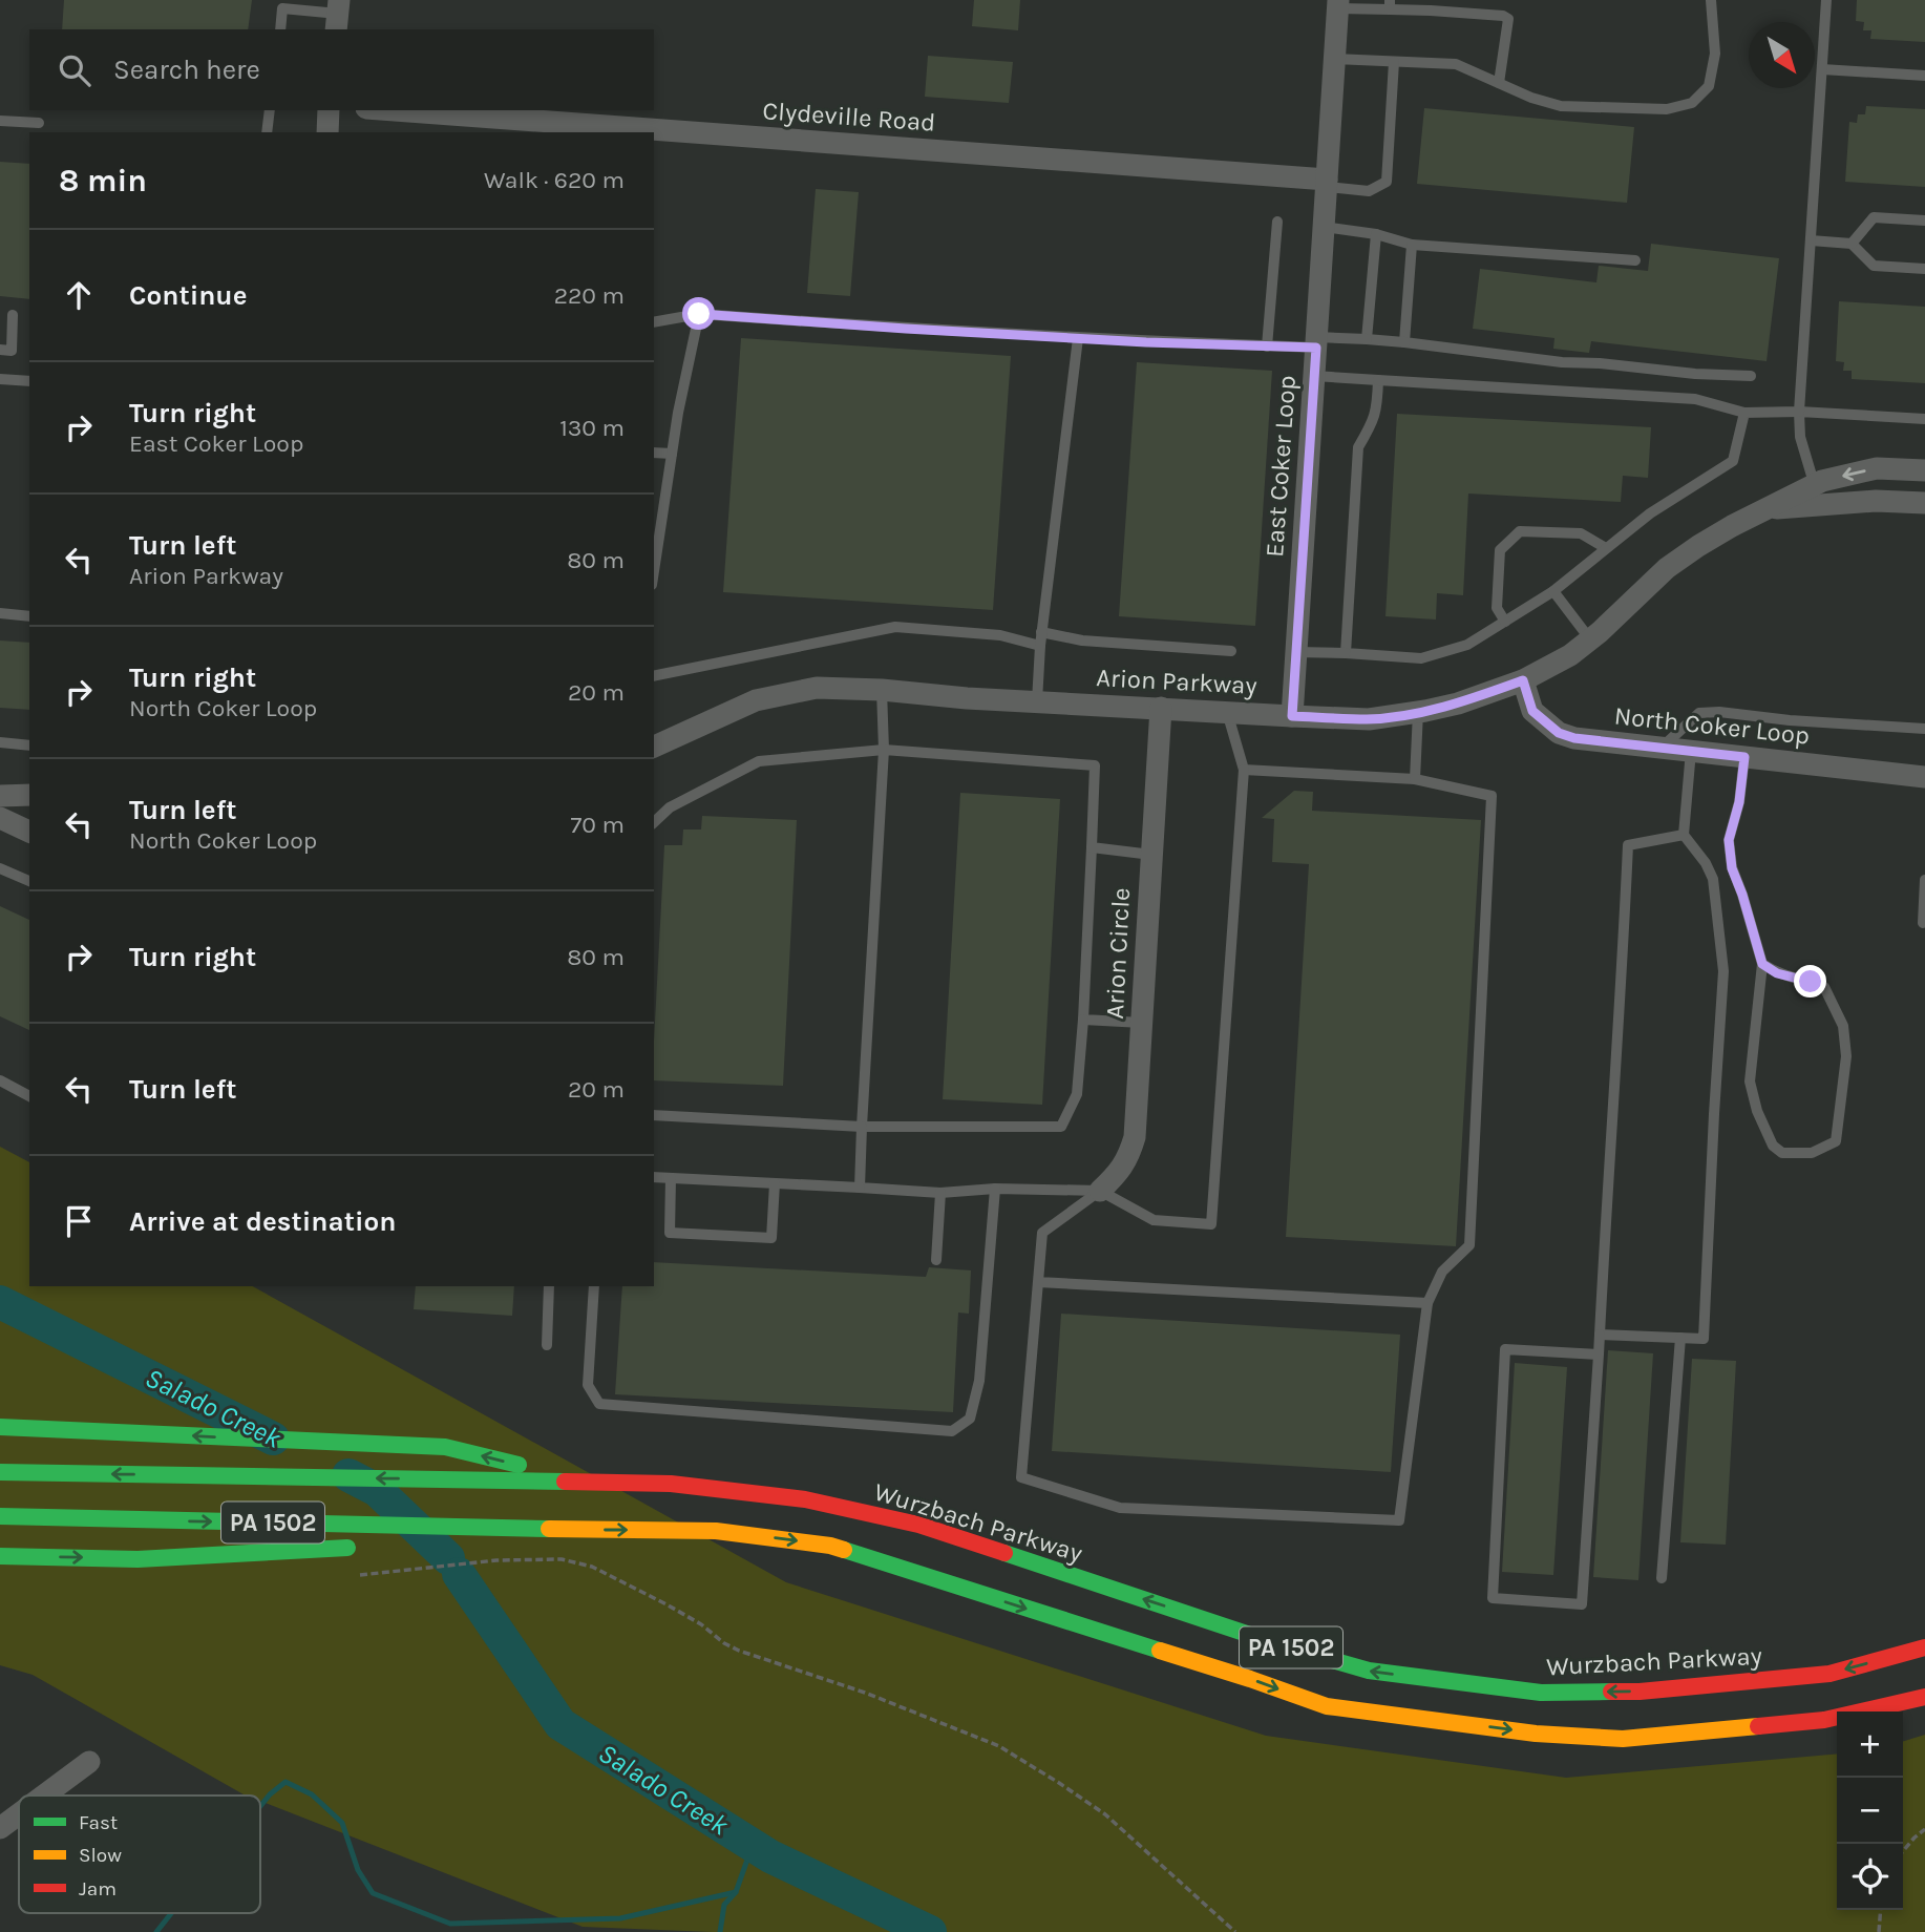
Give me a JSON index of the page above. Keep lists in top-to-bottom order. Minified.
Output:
{"streets":{"highway":["PA 1502","Wurzbach Parkway"],"street":["Clydeville Road","East Coker Loop","Arion Parkway","North Coker Loop","Arion Circle"]},"crossings":[["Clydeville Road","East Coker Loop"],["East Coker Loop","Arion Parkway"],["Arion Parkway","North Coker Loop"],["Arion Parkway","Arion Circle"]],"water":["Salado Creek"],"legend":["Fast","Slow","Jam"],"north":"bottom right","page":{"search":"Search here","heading":["8 min","Walk · 620 m"],"list":[["Continue","220 m"],["Turn right","East Coker Loop","130 m"],["Turn left","Arion Parkway","80 m"],["Turn right","North Coker Loop","20 m"],["Turn left","North Coker Loop","70 m"],["Turn right","80 m"],["Turn left","20 m"],"Arrive at destination"],"map_buttons":["+","−"]}}
